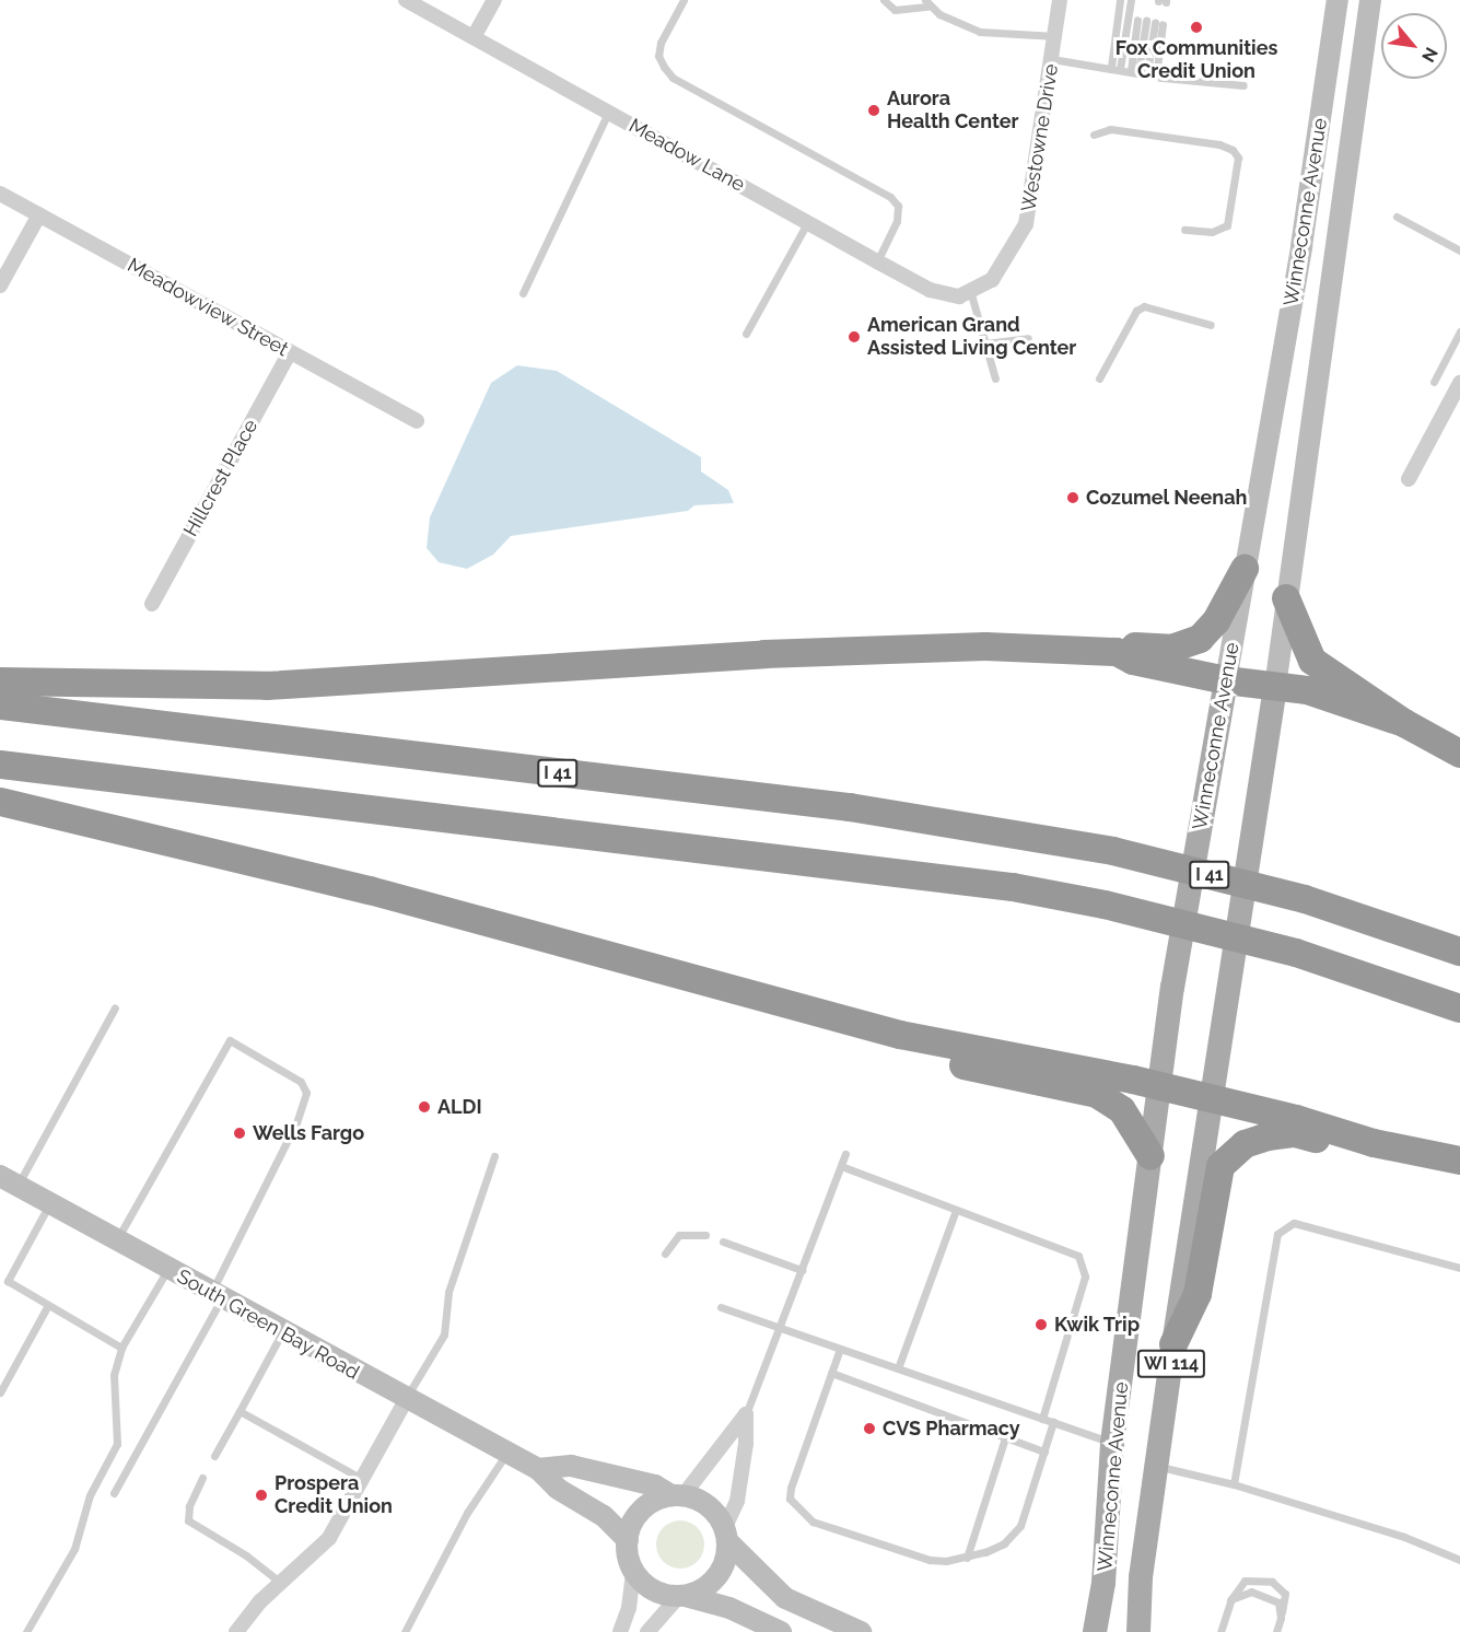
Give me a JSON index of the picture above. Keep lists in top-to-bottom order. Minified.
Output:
{"streets":{"highway":["I 41"],"main road":["Winneconne Avenue","South Green Bay Road","WI 114"],"street":["Westowne Drive","Meadow Lane","Meadowview Street","Hillcrest Place"]},"crossings":[["Westowne Drive","Meadow Lane"],["Meadowview Street","Hillcrest Place"]],"places":["Fox Communities Credit Union","Aurora Health Center","American Grand Assisted Living Center","Cozumel Neenah","ALDI","Wells Fargo","Kwik Trip","CVS Pharmacy","Prospera Credit Union"],"north":"bottom right"}
